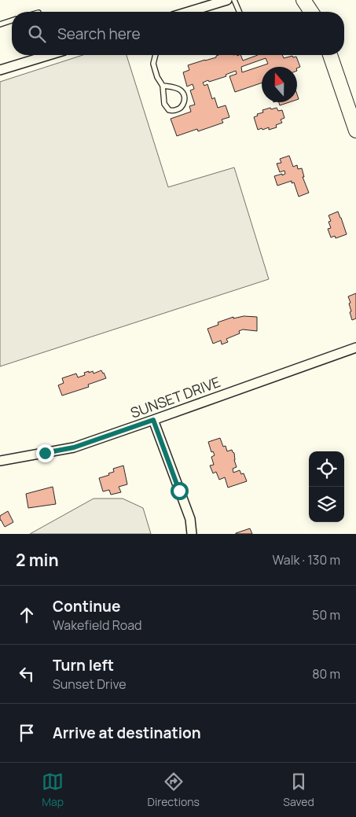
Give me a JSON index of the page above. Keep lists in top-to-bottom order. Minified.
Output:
{"streets":{"street":["SUNSET DRIVE"]},"north":"top","page":{"search":"Search here","heading":["2 min","Walk · 130 m"],"list":[["Continue","Wakefield Road","50 m"],["Turn left","Sunset Drive","80 m"],"Arrive at destination"],"nav":["Map","Directions","Saved"]}}
